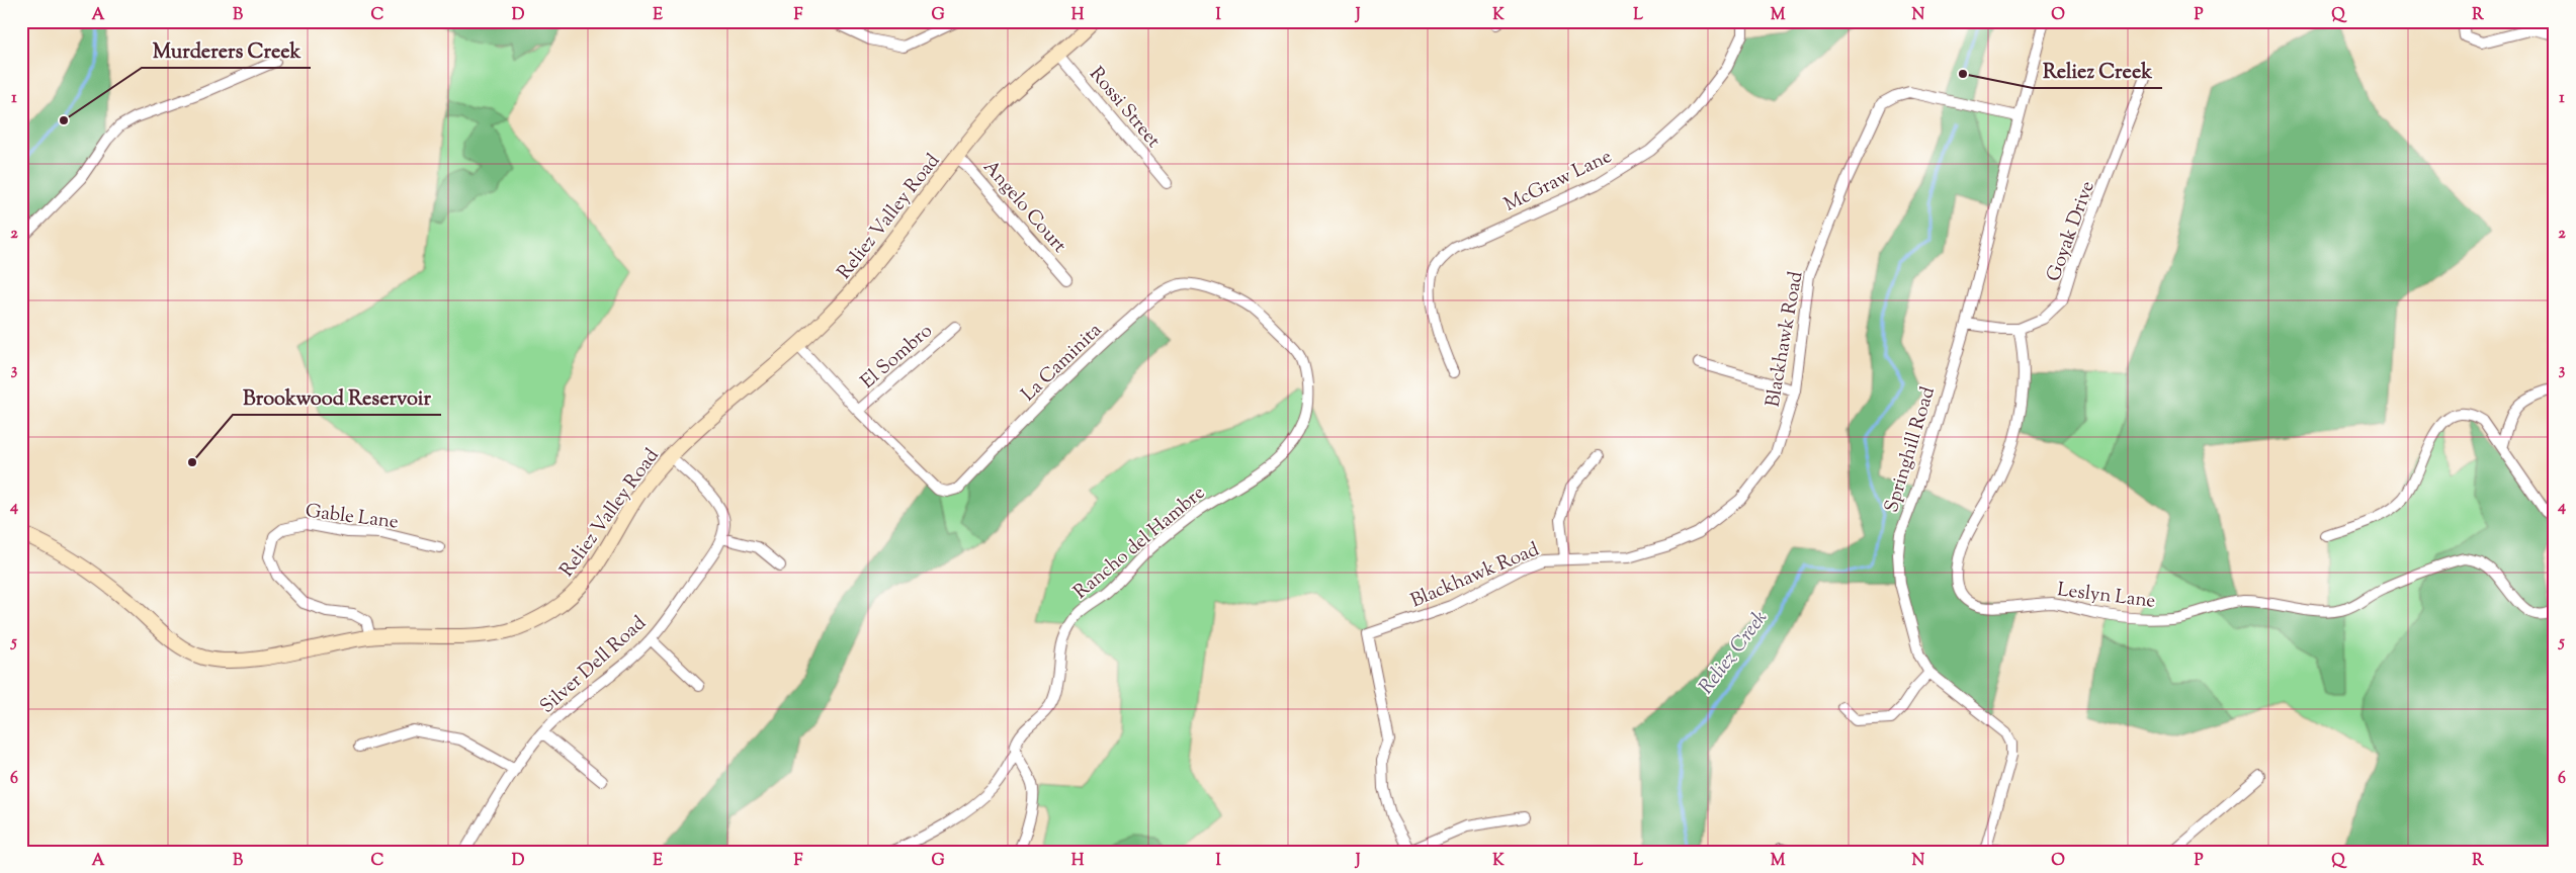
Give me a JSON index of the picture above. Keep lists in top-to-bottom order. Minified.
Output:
{"streets":{"main road":["Reliez Valley Road"],"street":["Rossi Street","McGraw Lane","Angelo Court","Goyak Drive","Blackhawk Road","El Sombro","La Caminita","Springhill Road","Gable Lane","Rancho del Hambre","Leslyn Lane","Silver Dell Road"]},"crossings":[["Rossi Street","Reliez Valley Road"],["Angelo Court","Reliez Valley Road"],["Reliez Valley Road","La Caminita"],["Reliez Valley Road","Gable Lane"],["Goyak Drive","Springhill Road"],["Goyak Drive","Leslyn Lane"],["Blackhawk Road","Springhill Road"],["El Sombro","La Caminita"],["La Caminita","Rancho del Hambre"]],"water":["Reliez Creek"],"places":["Reliez Creek","Murderers Creek","Brookwood Reservoir"],"grid":{"columns":["A","B","C","D","E","F","G","H","I","J","K","L","M","N","O","P","Q","R"],"rows":["1","2","3","4","5","6"]}}
